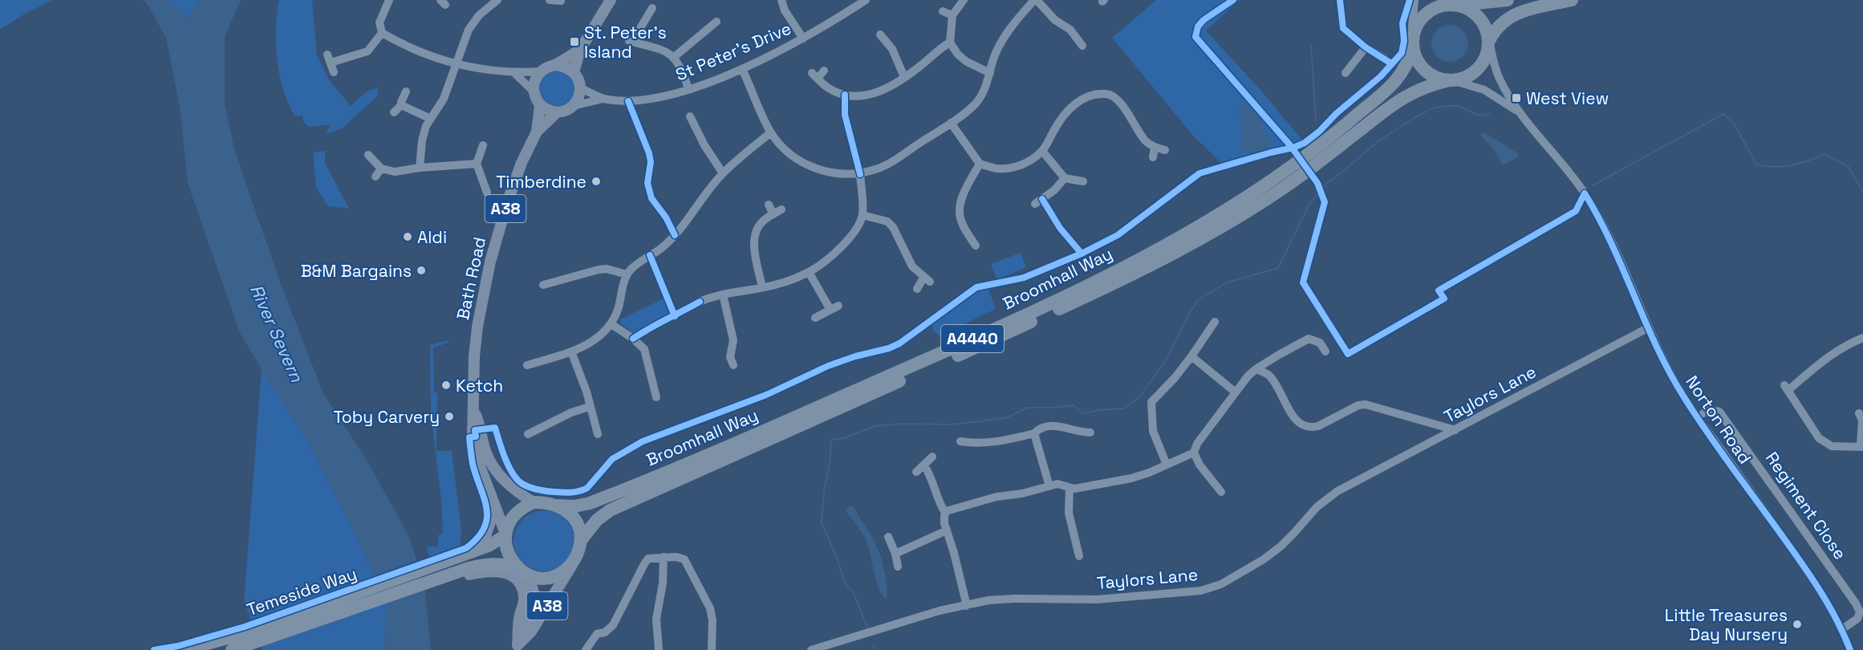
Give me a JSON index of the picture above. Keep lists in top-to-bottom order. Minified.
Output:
{"streets":{"highway":["Broomhall Way","A4440","Temeside Way"],"main road":["A38","Bath Road"],"street":["St Peter's Drive","Taylors Lane","Norton Road","Regiment Close"]},"crossings":[["St Peter's Drive","Bath Road"],["A38","Bath Road"],["A38","Broomhall Way"],["A38","Temeside Way"],["Bath Road","Broomhall Way"],["Bath Road","Temeside Way"],["Broomhall Way","Norton Road"],["Broomhall Way","Temeside Way"],["Taylors Lane","Norton Road"],["Norton Road","Regiment Close"]],"water":["River Severn"],"places":{"transit":["St. Peter's Island","West View"],"other":["Timberdine","Aldi","B&M Bargains","Ketch","Toby Carvery","Little Treasures Day Nursery"]}}
